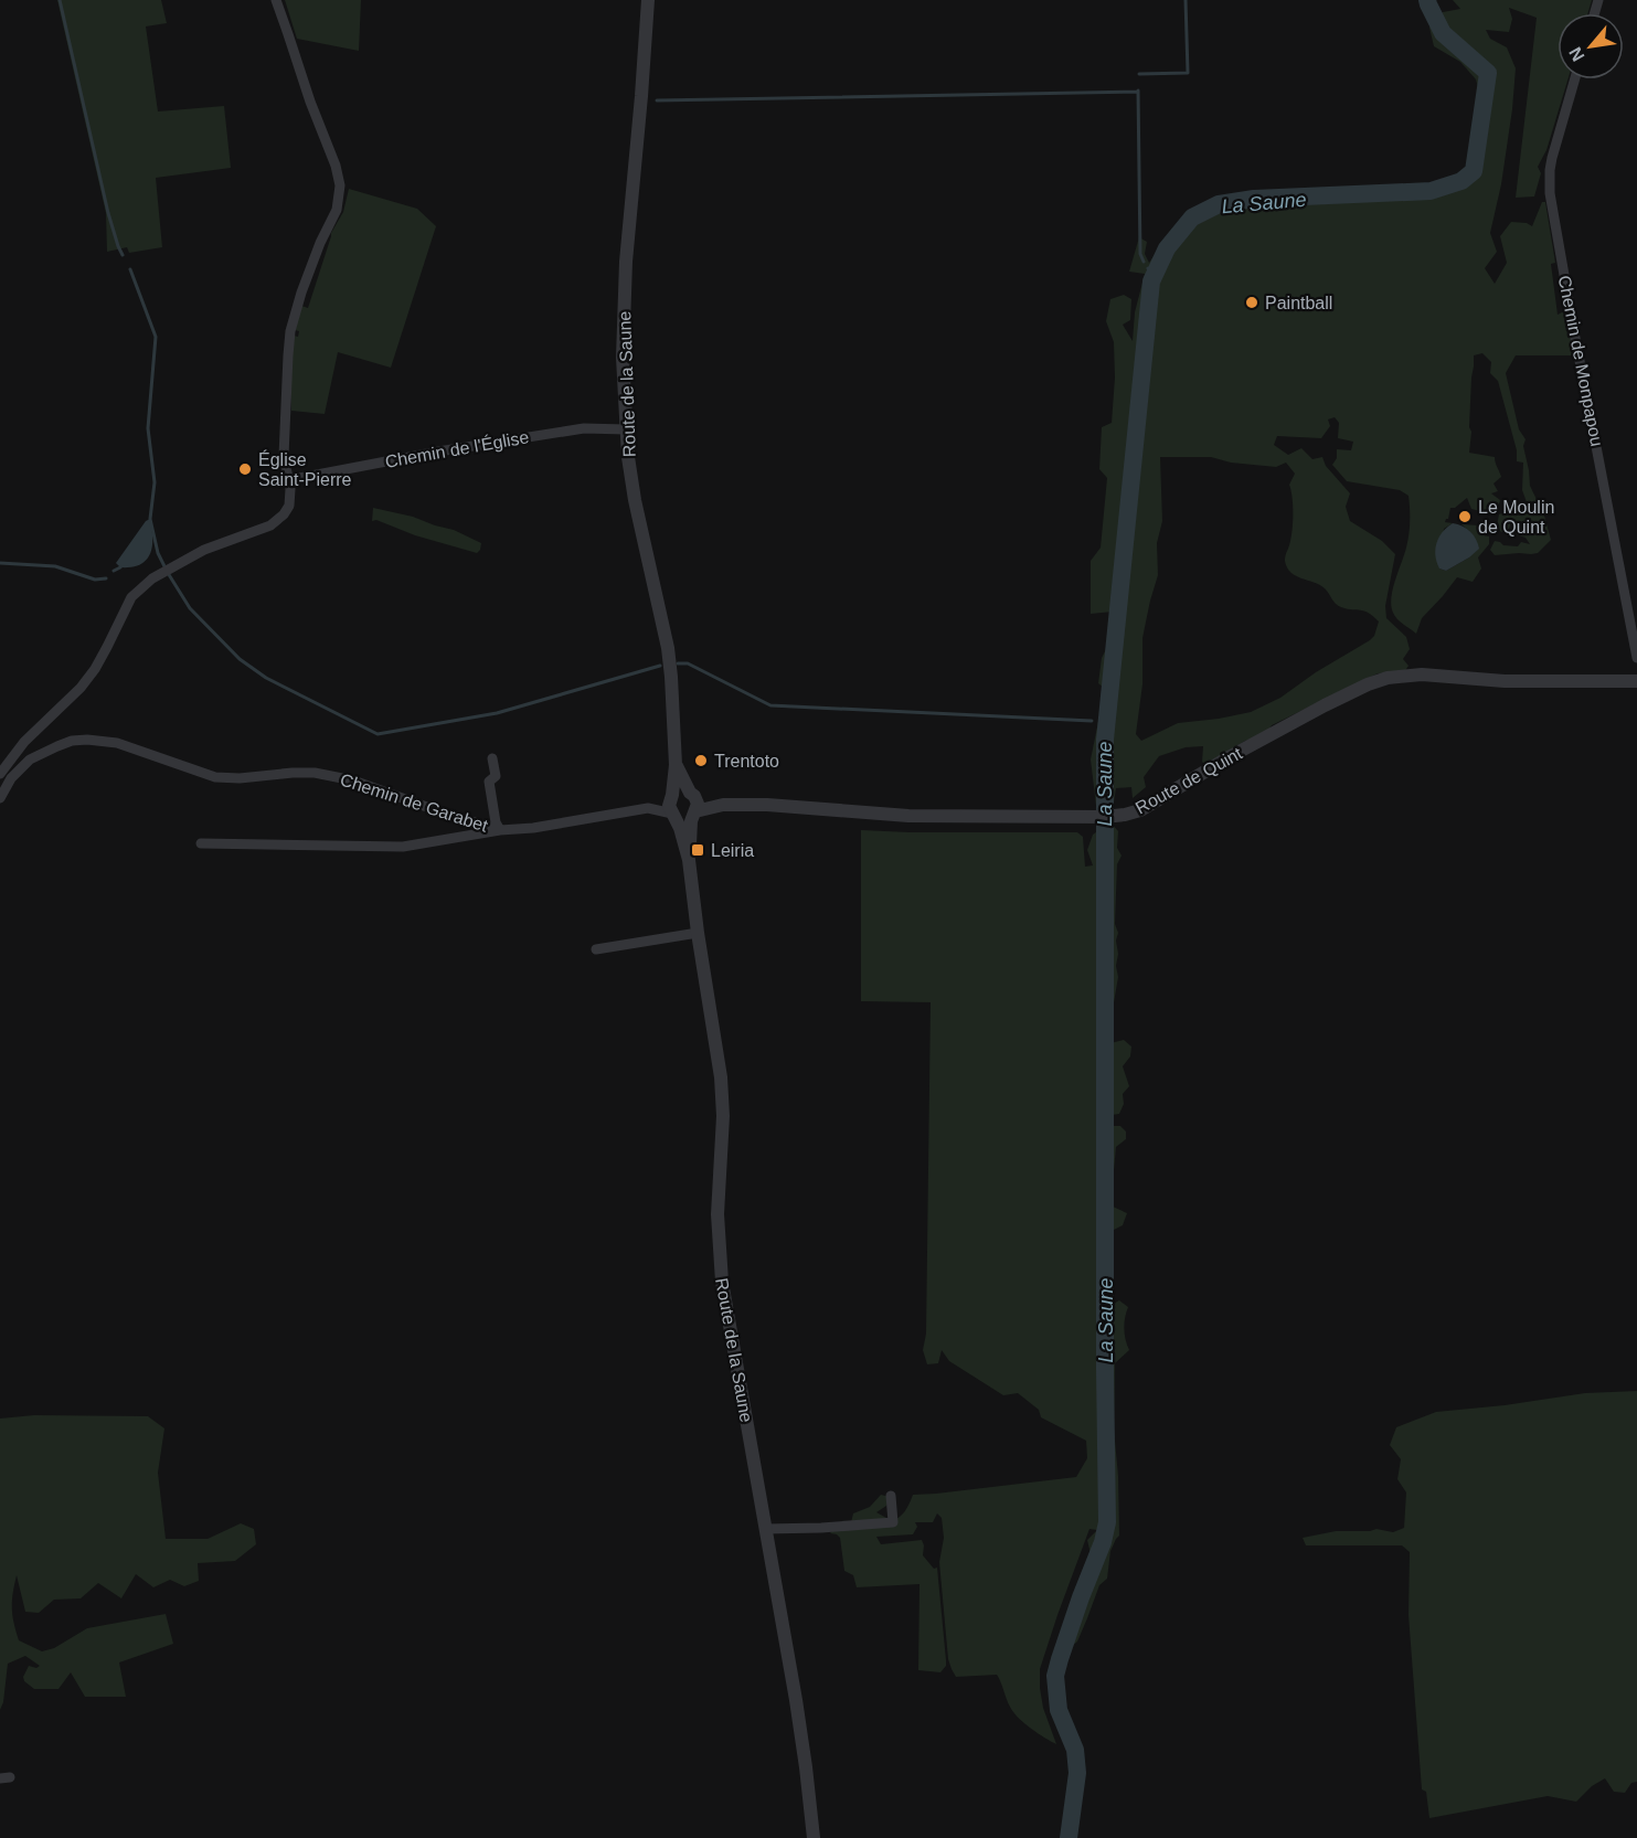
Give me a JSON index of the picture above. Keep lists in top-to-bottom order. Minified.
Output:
{"streets":{"street":["Chemin de Monpapou","Route de la Saune","Chemin de l'Église","Route de Quint","Chemin de Garabet"]},"crossings":[["Route de la Saune","Chemin de l'Église"],["Route de la Saune","Route de Quint"],["Route de la Saune","Chemin de Garabet"],["Route de Quint","Chemin de Garabet"]],"water":["La Saune"],"places":{"other":["Paintball","Église Saint-Pierre","Le Moulin de Quint","Trentoto"],"transit":["Leiria"]},"north":"bottom left"}
